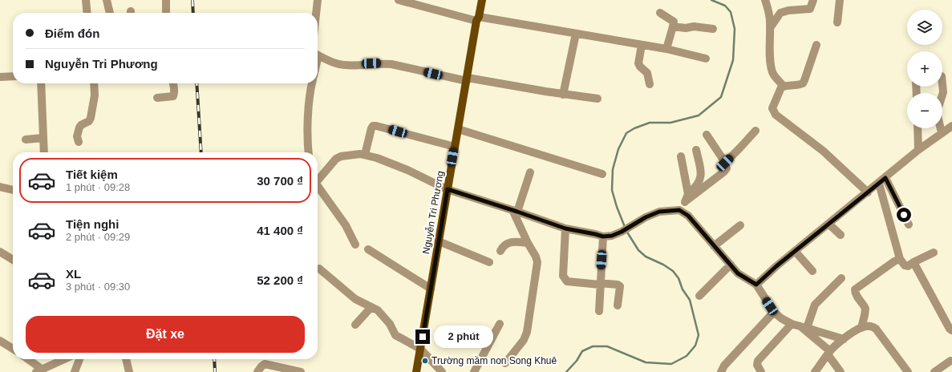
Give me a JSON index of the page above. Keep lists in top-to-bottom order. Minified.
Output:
{"streets":{"main road":["Nguyễn Tri Phương"]},"places":["Trường mầm non Song Khuê"],"page":{"map_buttons":["+","−"],"banner":["Điểm đón","Nguyễn Tri Phương"],"list":[{"name":"Tiết kiệm","note":"1 phút · 09:28","value":"30 700 ₫"},{"name":"Tiện nghi","note":"2 phút · 09:29","value":"41 400 ₫"},{"name":"XL","note":"3 phút · 09:30","value":"52 200 ₫"}],"buttons":"Đặt xe","bubble":"2 phút"}}
